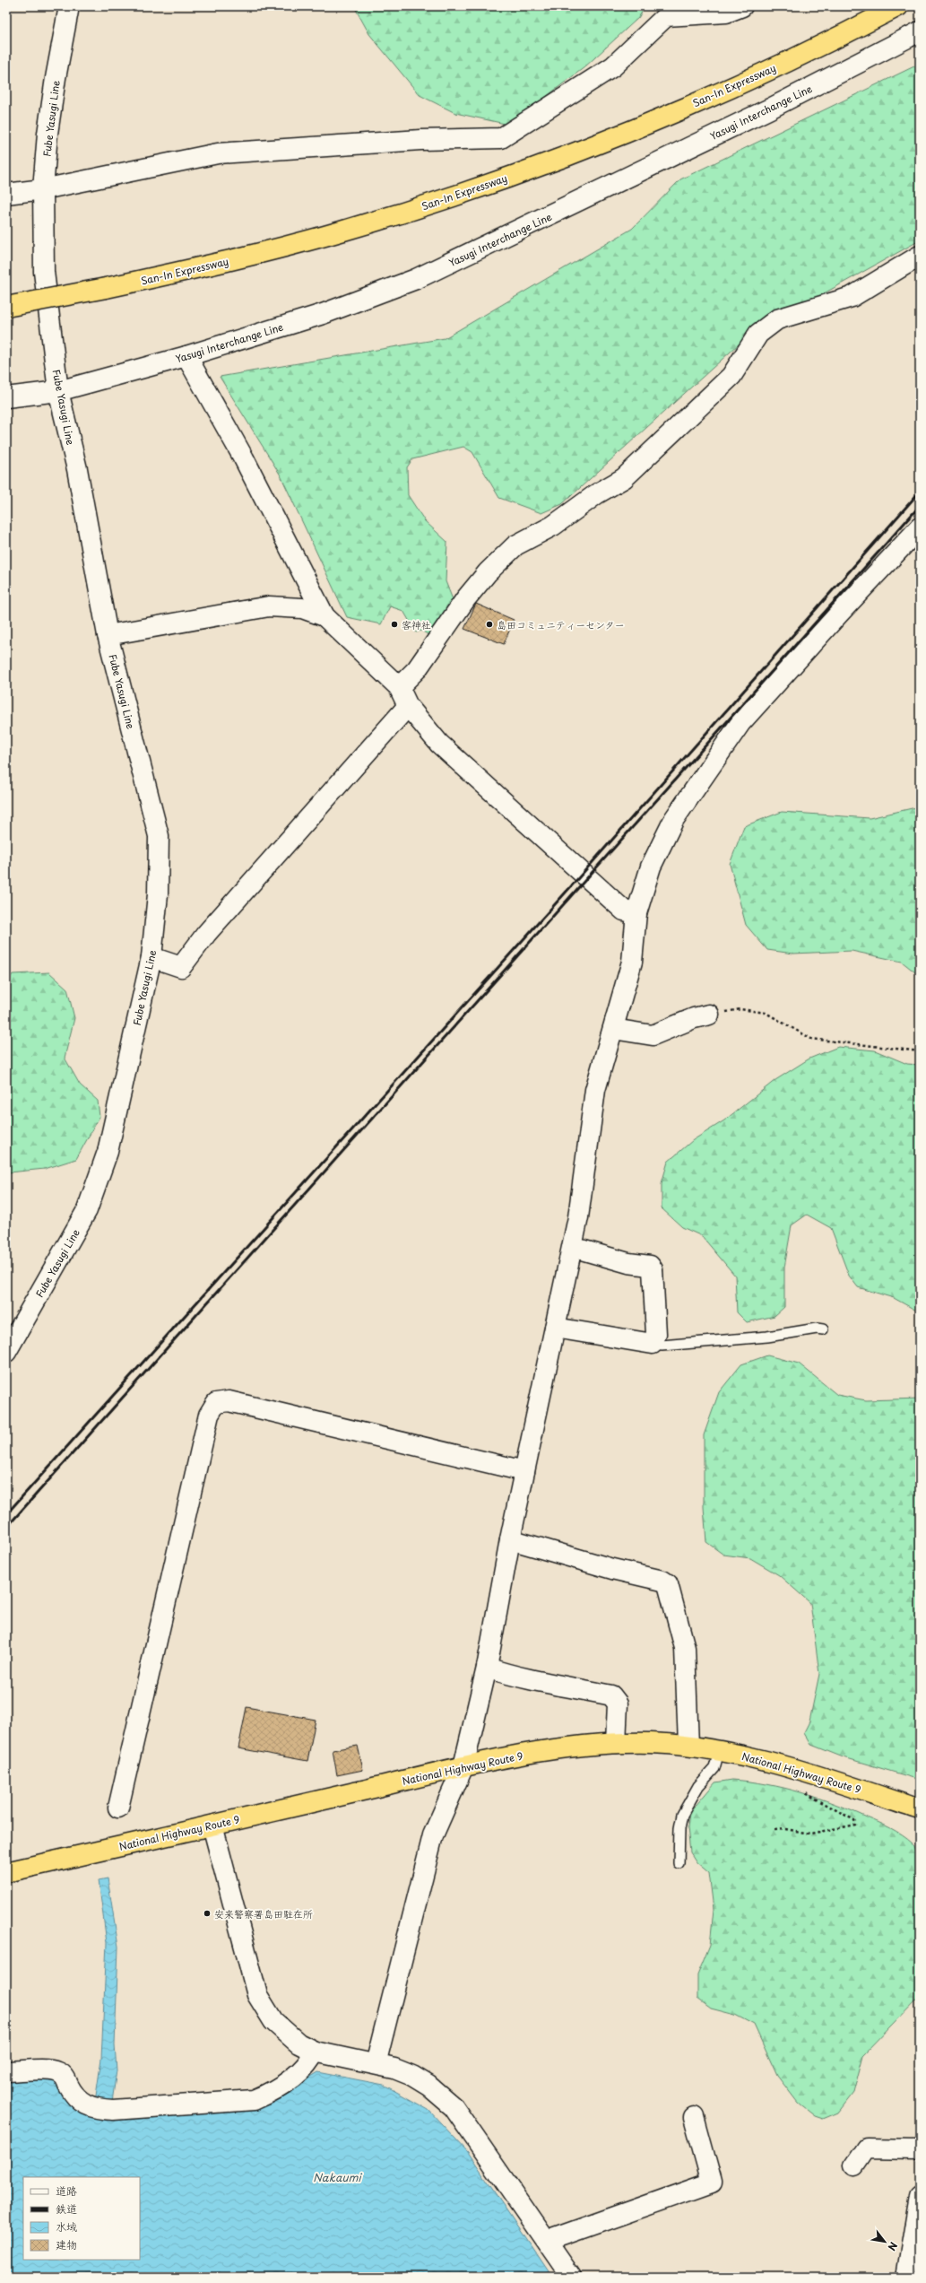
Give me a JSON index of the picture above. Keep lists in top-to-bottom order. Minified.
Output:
{"streets":{"highway":["San-In Expressway","National Highway Route 9"],"street":["Yasugi Interchange Line","Fube Yasugi Line"]},"crossings":[["Yasugi Interchange Line","Fube Yasugi Line"]],"water":["Nakaumi"],"places":["客神社","島田コミュニティーセンター","安来警察署島田駐在所"],"legend":["道路","鉄道","水域","建物"],"north":"bottom right"}
